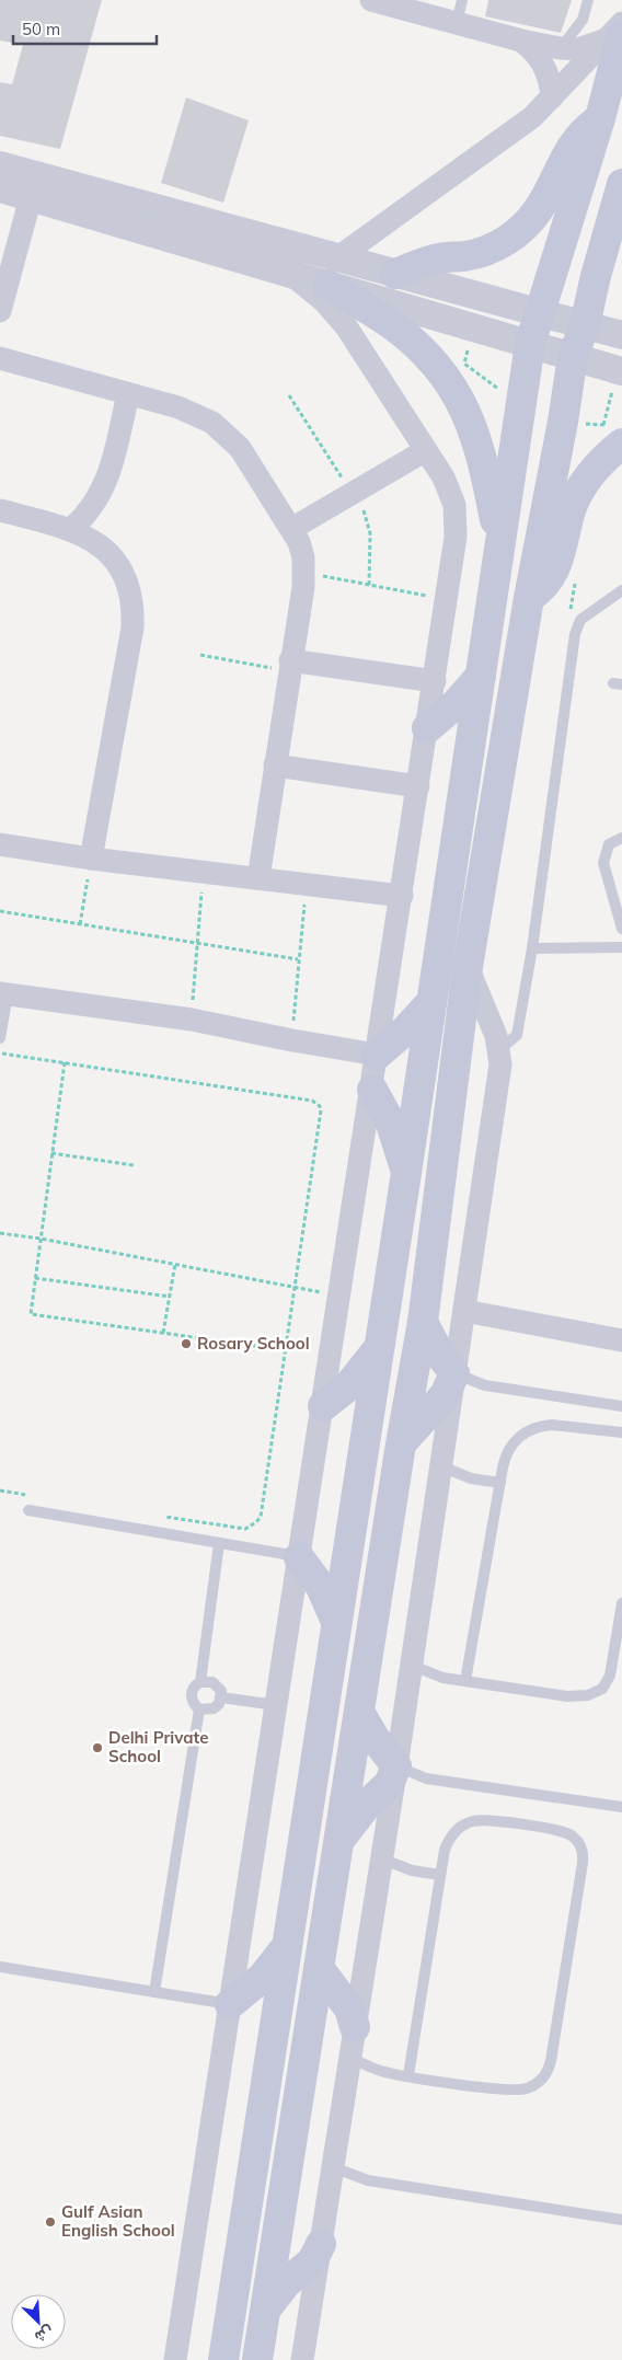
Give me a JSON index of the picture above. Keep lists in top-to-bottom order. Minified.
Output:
{"places":["Rosary School","Delhi Private School","Gulf Asian English School"],"scale_bar":"50 m","north":"bottom right"}
